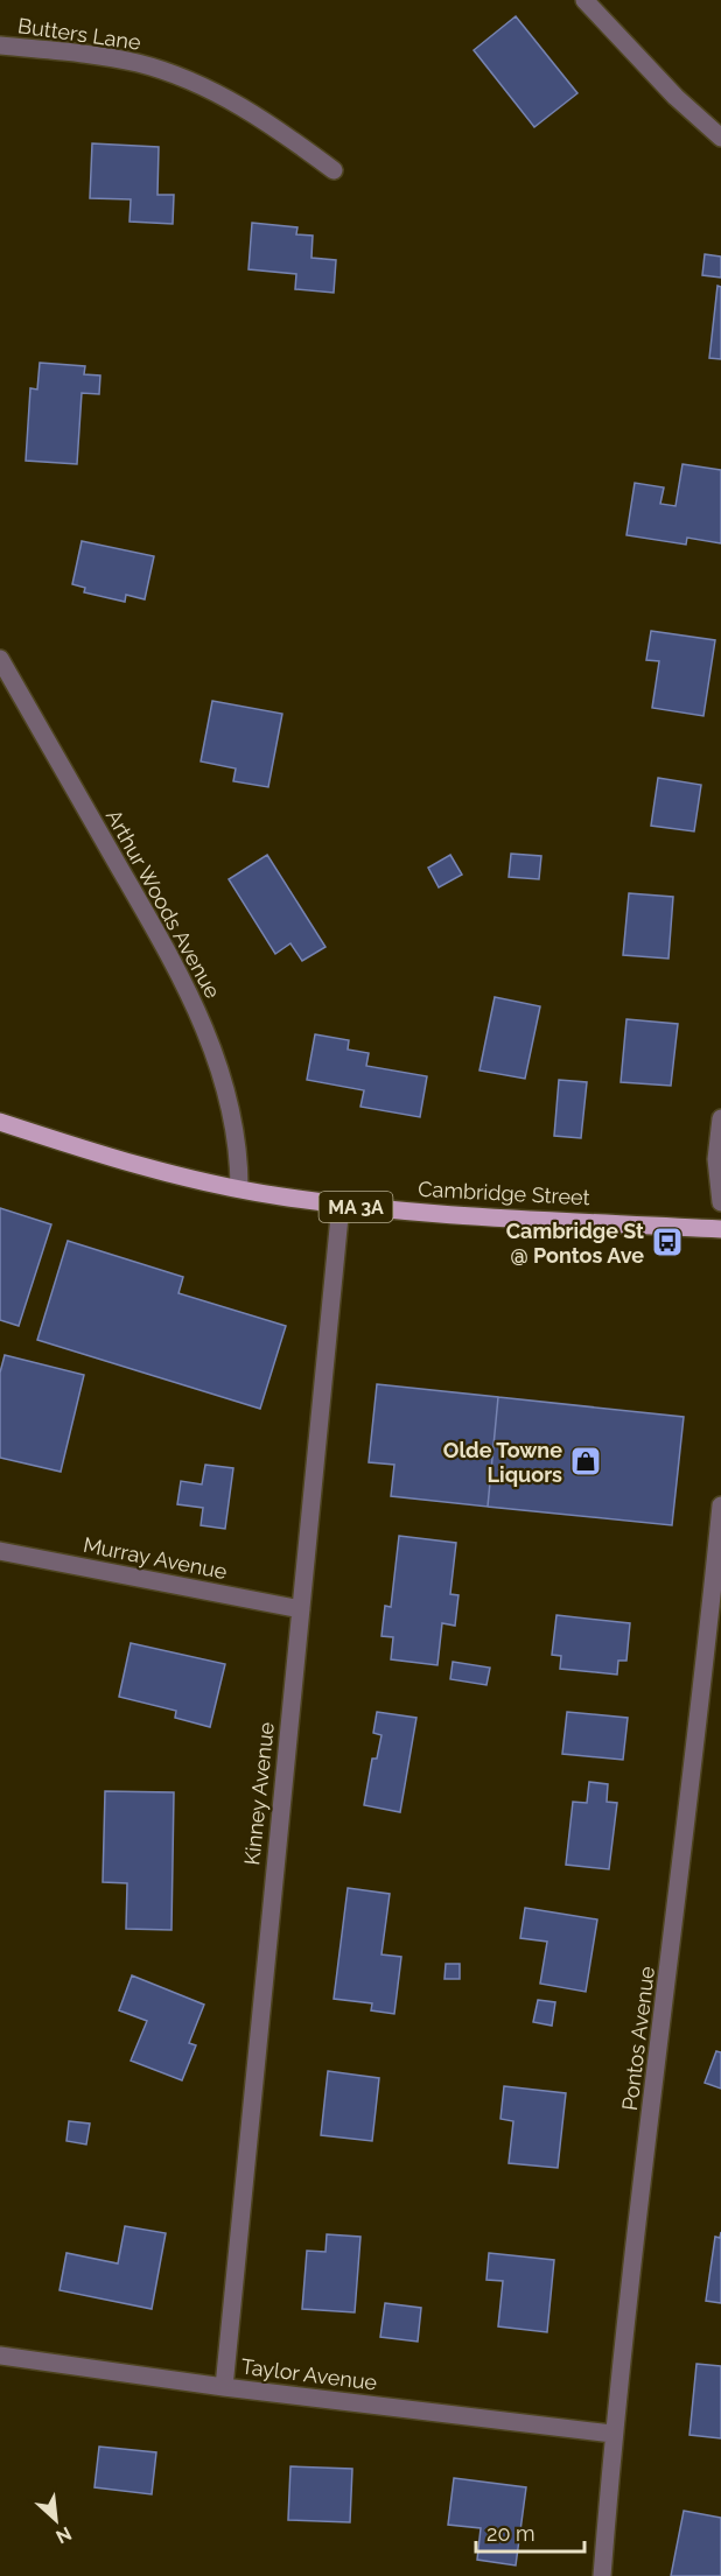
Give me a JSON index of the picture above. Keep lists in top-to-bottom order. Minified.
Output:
{"streets":{"main road":["Cambridge Street","MA 3A"],"street":["Butters Lane","Arthur Woods Avenue","Murray Avenue","Kinney Avenue","Pontos Avenue","Taylor Avenue"]},"crossings":[["Arthur Woods Avenue","Cambridge Street"],["Cambridge Street","Kinney Avenue"],["Murray Avenue","Kinney Avenue"],["Kinney Avenue","Taylor Avenue"],["Pontos Avenue","Taylor Avenue"]],"places":{"bus stop":["Cambridge St @ Pontos Ave"],"shop":["Olde Towne Liquors"]},"scale_bar":"20 m","north":"bottom right"}
